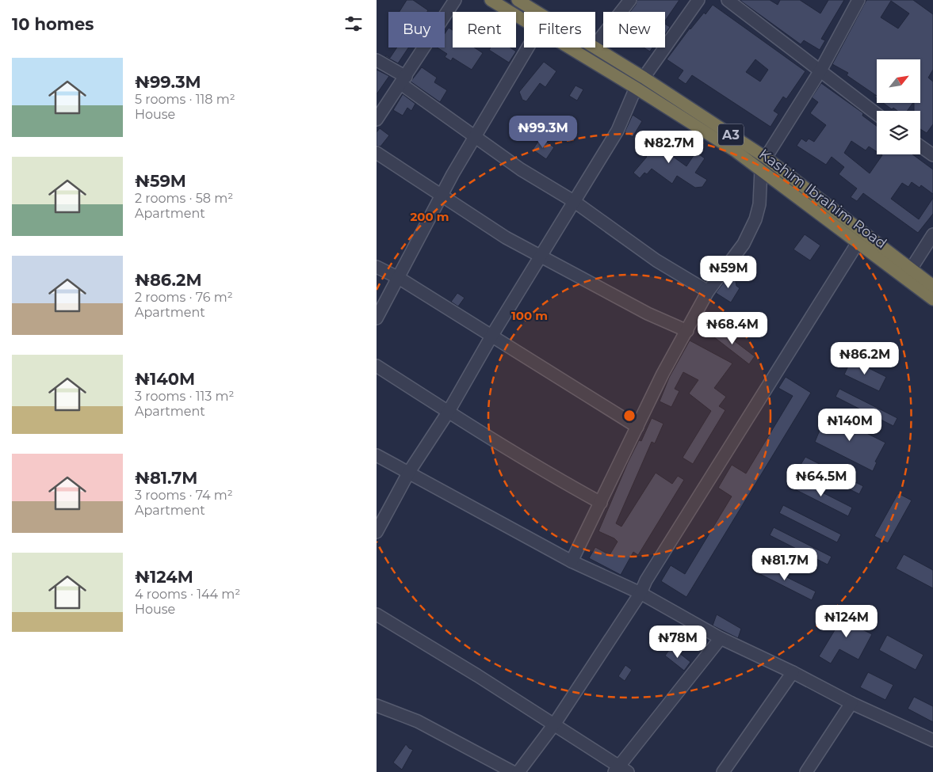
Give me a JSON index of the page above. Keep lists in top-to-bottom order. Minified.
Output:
{"streets":{"highway":["A3","Kashim Ibrahim Road"]},"north":"top right","page":{"heading":"10 homes","chip":["Buy","Rent","Filters","New"],"list":[{"name":"₦99.3M","note":"5 rooms · 118 m² · House"},{"name":"₦59M","note":"2 rooms · 58 m² · Apartment"},{"name":"₦86.2M","note":"2 rooms · 76 m² · Apartment"},{"name":"₦140M","note":"3 rooms · 113 m² · Apartment"},{"name":"₦81.7M","note":"3 rooms · 74 m² · Apartment"},{"name":"₦124M","note":"4 rooms · 144 m² · House"}],"price":["₦99.3M","₦82.7M","₦59M","₦68.4M","₦86.2M","₦140M","₦64.5M","₦81.7M","₦124M","₦78M"]},"rings":["200 m","100 m"]}
